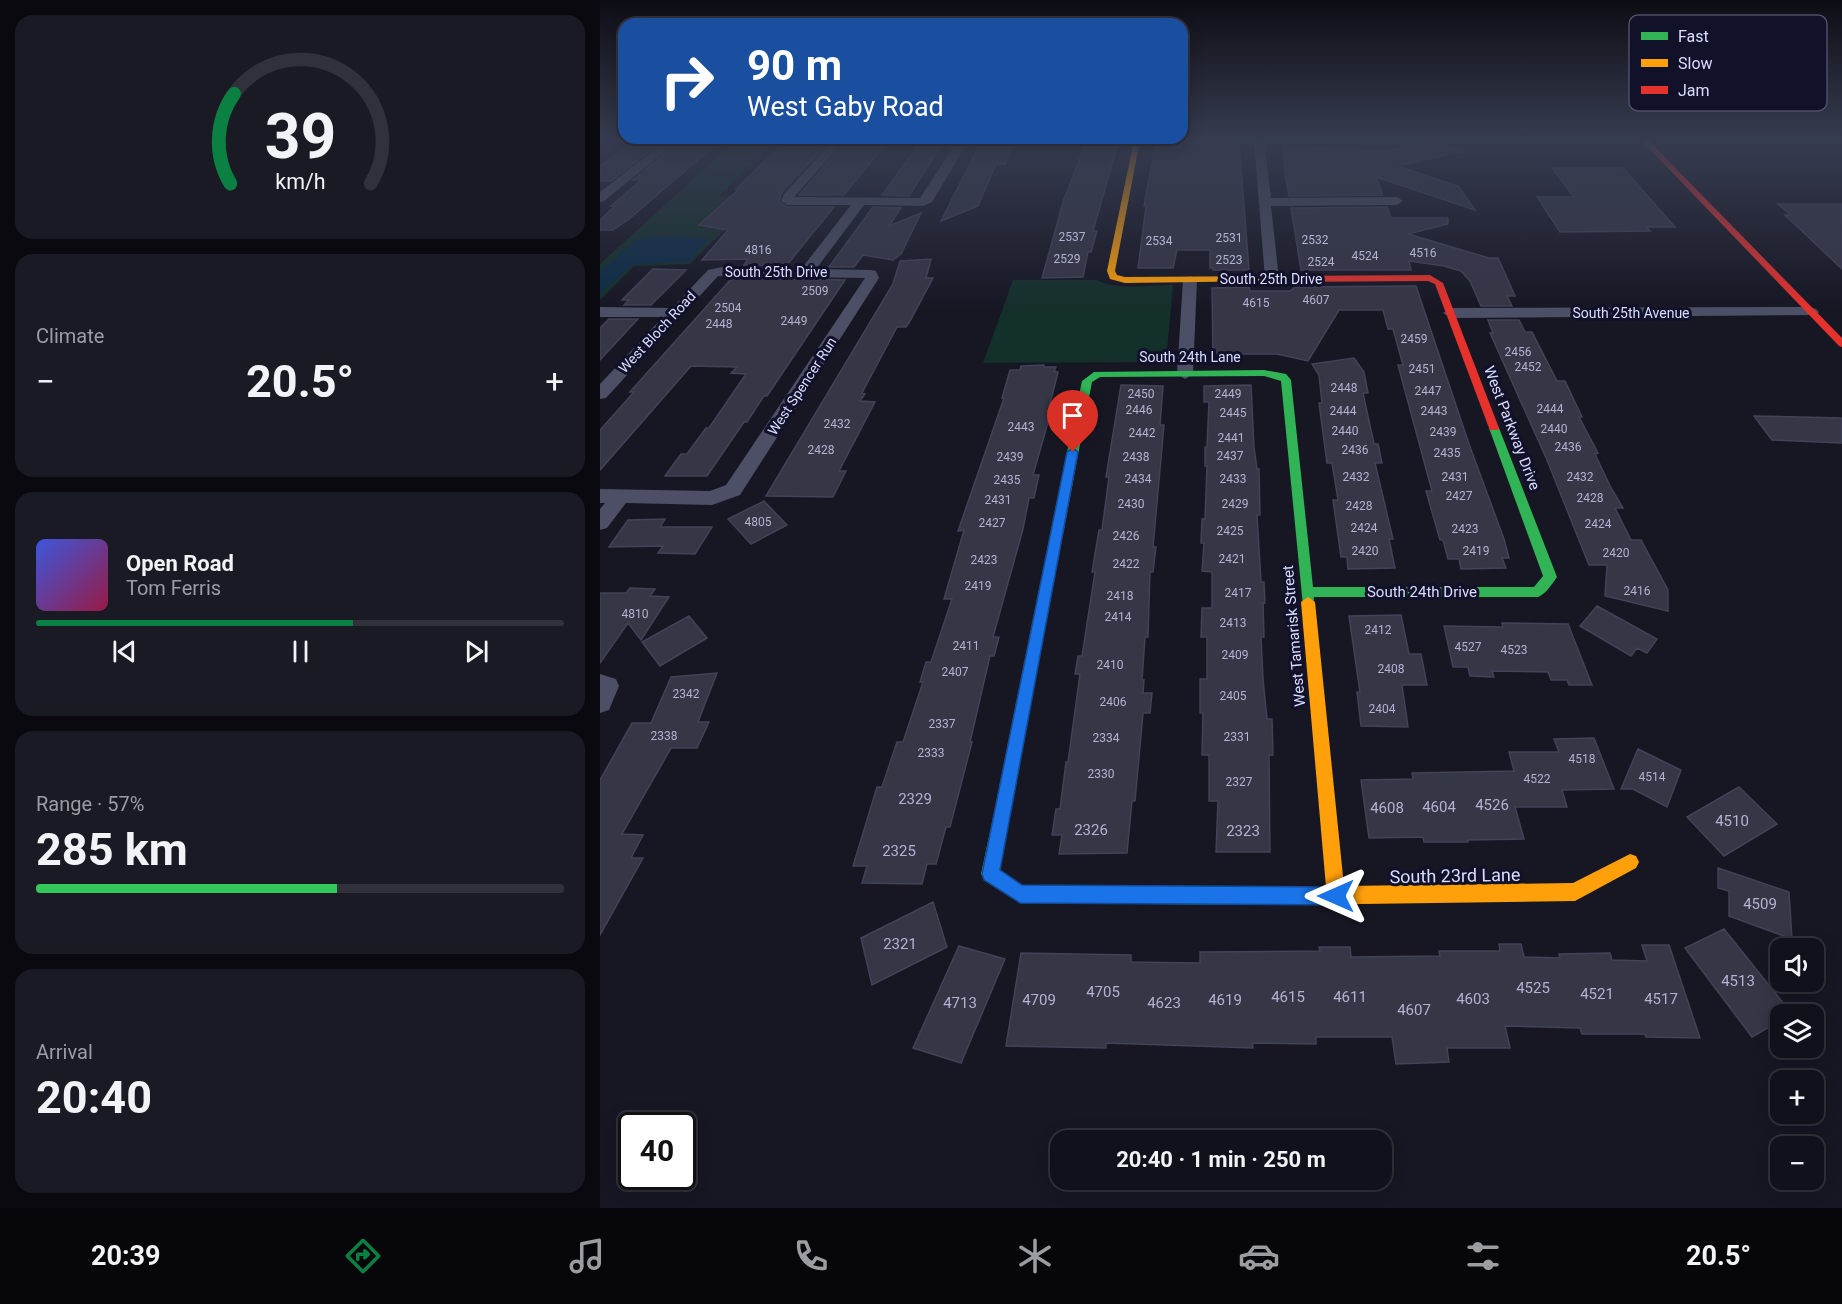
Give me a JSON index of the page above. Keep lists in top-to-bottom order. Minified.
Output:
{"streets":{"street":["South 25th Drive","South 25th Avenue","West Bloch Road","South 24th Lane","West Spencer Run","West Parkway Drive","South 24th Drive","West Tamarisk Street","South 23rd Lane"]},"crossings":[["South 25th Drive","West Bloch Road"],["South 25th Drive","West Spencer Run"],["South 25th Drive","West Parkway Drive"],["South 25th Avenue","West Parkway Drive"],["South 24th Lane","West Tamarisk Street"],["South 24th Lane","South 23rd Lane"],["West Parkway Drive","South 24th Drive"],["South 24th Drive","West Tamarisk Street"],["West Tamarisk Street","South 23rd Lane"]],"house_numbers":["2537","2531","2532","2534","4816","4516","4524","2529","2523","2524","2509","4607","4615","2504","2449","2448","2459","2456","2452","2451","2448","2447","2450","2449","2444","2446","2444","2443","2445","2432","2443","2440","2440","2439","2442","2441","2436","2428","2436","2435","2437","2439","2438","2432","2431","2432","2434","2433","2435","2427","2428","2431","2430","2429","2428","4805","2427","2424","2424","2423","2425","2426","2420","2419","2420","2421","2423","2422","2419","2416","2417","2418","4810","2414","2413","2412","2411","4527","4523","2409","2410","2408","2407","2342","2405","2406","2404","2337","2338","2331","2334","2333","4518","2330","4514","4522","2327","2329","4526","4604","4608","4510","2326","2323","2325","4509","2321","4513","4525","4705","4521","4615","4611","4603","4517","4709","4619","4713","4623","4607"],"legend":["Fast","Slow","Jam"],"page":{"turn":["90 m","West Gaby Road"],"tile":["Climate",["Range · 57%","285 km"],["Arrival","20:40"]],"heat":["−","20.5°","+"],"song":["Open Road","Tom Ferris"],"map_buttons":["+","−"],"limit":"40","trip":"20:40 · 1 min · 250 m","tabs":["20:39","20.5°"],"gauge":["39","km/h"]}}
